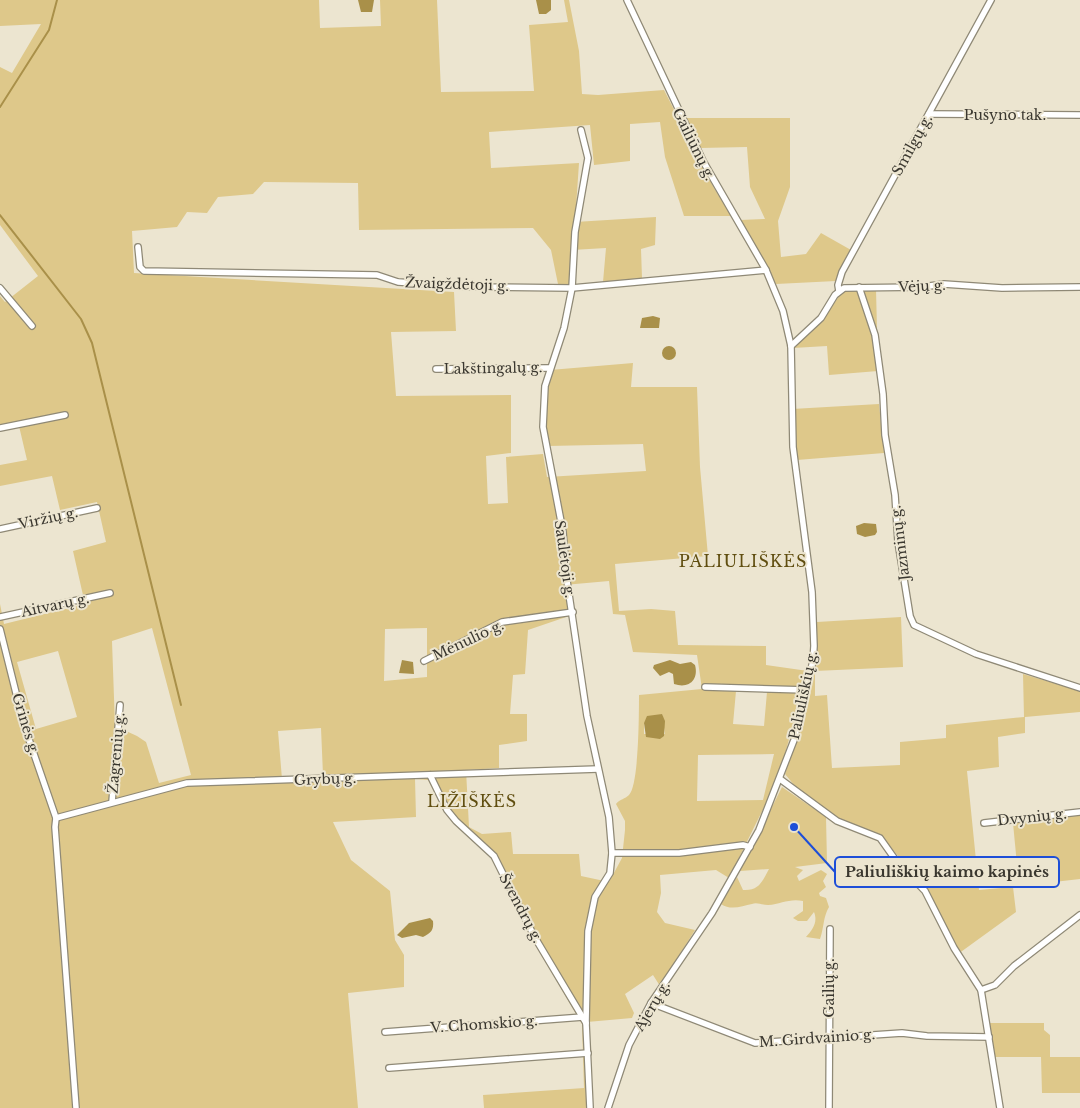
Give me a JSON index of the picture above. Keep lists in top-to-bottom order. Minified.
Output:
{"streets":{"street":["Pušyno tak.","Gailiūnų g.","Smilgų g.","Žvaigždėtoji g.","Vėjų g.","Lakštingalų g.","Viržių g.","Jazminų g.","Saulėtoji g.","Aitvarų g.","Mėnulio g.","Paliuliškių g.","Grinės g.","Žagrenių g.","Grybų g.","Dvynių g.","Švendrų g.","Gailių g.","Ajerų g.","V. Chomskio g.","M. Girdvainio g."]},"crossings":[["Pušyno tak.","Smilgų g."],["Gailiūnų g.","Žvaigždėtoji g."],["Gailiūnų g.","Paliuliškių g."],["Smilgų g.","Vėjų g."],["Žvaigždėtoji g.","Saulėtoji g."],["Vėjų g.","Jazminų g."],["Lakštingalų g.","Saulėtoji g."],["Saulėtoji g.","Mėnulio g."],["Saulėtoji g.","Grybų g."],["Saulėtoji g.","Švendrų g."],["Paliuliškių g.","Ajerų g."],["Grinės g.","Grybų g."],["Žagrenių g.","Grybų g."],["Grybų g.","Švendrų g."],["Švendrų g.","V. Chomskio g."],["Gailių g.","M. Girdvainio g."],["Ajerų g.","M. Girdvainio g."]],"districts":["PALIULIŠKĖS","LIŽIŠKĖS"],"places":["Paliuliškių kaimo kapinės"]}
